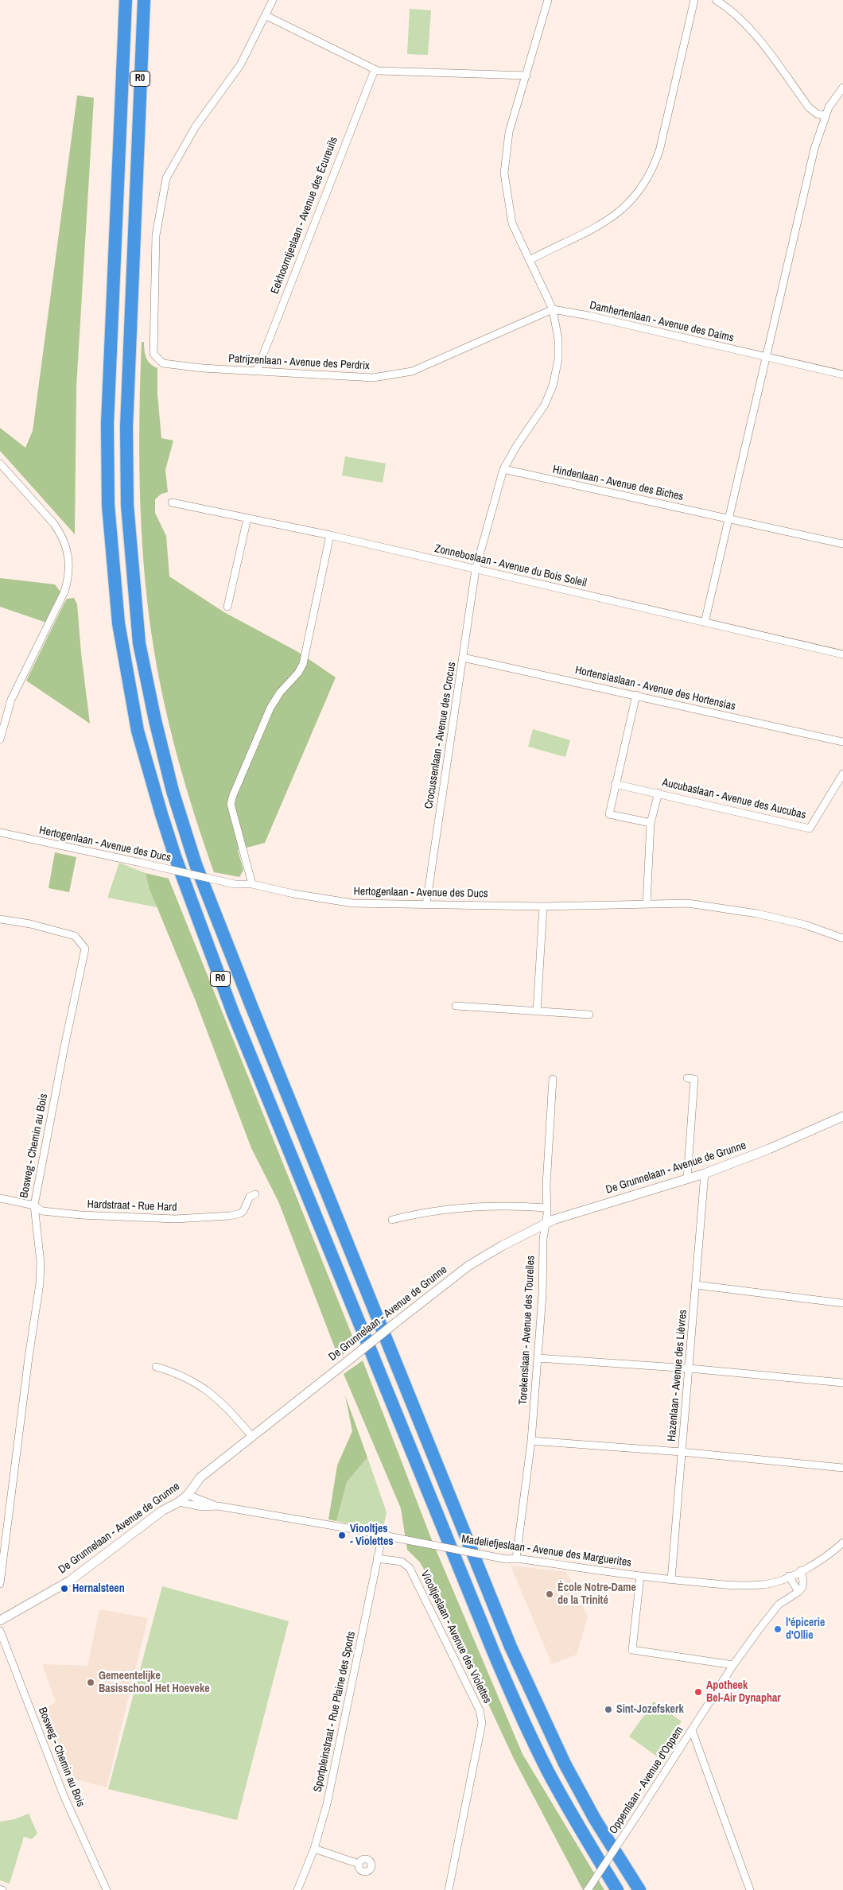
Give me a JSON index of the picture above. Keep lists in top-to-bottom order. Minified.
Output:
{"streets":{"highway":["R0"],"street":["Eekhoorntjeslaan - Avenue des Écureuils","Damhertenlaan - Avenue des Daims","Patrijzenlaan - Avenue des Perdrix","Hindenlaan - Avenue des Biches","Zonneboslaan - Avenue du Bois Soleil","Hortensiaslaan - Avenue des Hortensias","Crocussenlaan - Avenue des Crocus","Aucubaslaan - Avenue des Aucubas","Hertogenlaan - Avenue des Ducs","Bosweg - Chemin au Bois","De Grunnelaan - Avenue de Grunne","Hardstraat - Rue Hard","Torekenslaan - Avenue des Tourelles","Hazenlaan - Avenue des Lièvres","Madeliefjeslaan - Avenue des Marguerites","Viooltjeslaan - Avenue des Violettes","Sportpleinstraat - Rue Plaine des Sports","Oppemlaan - Avenue d'Oppem"]},"crossings":[["Eekhoorntjeslaan - Avenue des Écureuils","Patrijzenlaan - Avenue des Perdrix"],["Damhertenlaan - Avenue des Daims","Patrijzenlaan - Avenue des Perdrix"],["Damhertenlaan - Avenue des Daims","Crocussenlaan - Avenue des Crocus"],["Patrijzenlaan - Avenue des Perdrix","Crocussenlaan - Avenue des Crocus"],["Hindenlaan - Avenue des Biches","Crocussenlaan - Avenue des Crocus"],["Zonneboslaan - Avenue du Bois Soleil","Crocussenlaan - Avenue des Crocus"],["Hortensiaslaan - Avenue des Hortensias","Crocussenlaan - Avenue des Crocus"],["Crocussenlaan - Avenue des Crocus","Hertogenlaan - Avenue des Ducs"],["Bosweg - Chemin au Bois","Hardstraat - Rue Hard"],["De Grunnelaan - Avenue de Grunne","Torekenslaan - Avenue des Tourelles"],["De Grunnelaan - Avenue de Grunne","Hazenlaan - Avenue des Lièvres"],["De Grunnelaan - Avenue de Grunne","Madeliefjeslaan - Avenue des Marguerites"],["Torekenslaan - Avenue des Tourelles","Madeliefjeslaan - Avenue des Marguerites"],["Hazenlaan - Avenue des Lièvres","Madeliefjeslaan - Avenue des Marguerites"],["Madeliefjeslaan - Avenue des Marguerites","Sportpleinstraat - Rue Plaine des Sports"],["Viooltjeslaan - Avenue des Violettes","Sportpleinstraat - Rue Plaine des Sports"]],"places":["Viooltjes - Violettes","Hernalsteen","École Notre-Dame de la Trinité","l'épicerie d'Ollie","Gemeentelijke Basisschool Het Hoeveke","Apotheek Bel-Air Dynaphar","Sint-Jozefskerk"]}
